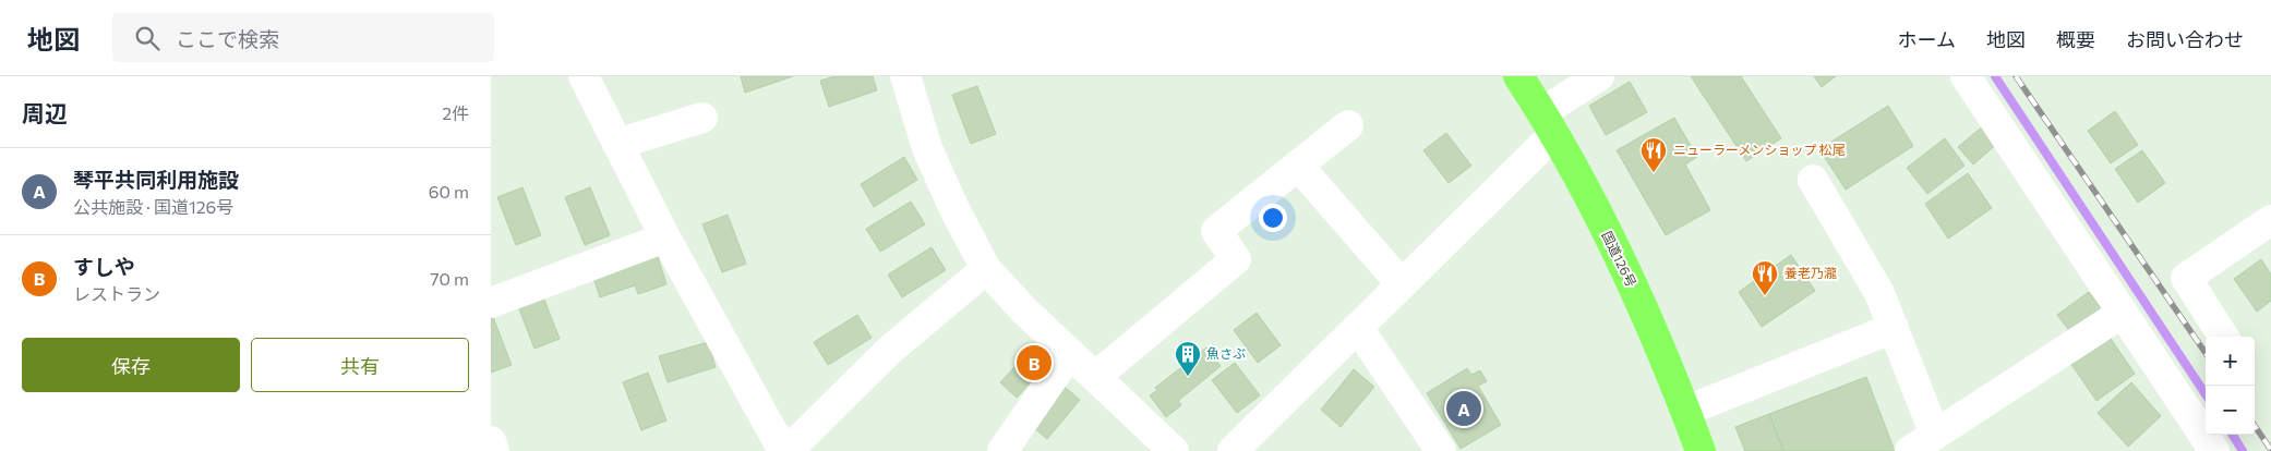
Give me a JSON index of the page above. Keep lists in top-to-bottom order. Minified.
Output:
{"streets":{"highway":["国道126号"]},"places":{"restaurant":["ニューラーメンショップ 松尾","養老乃瀧"],"building":["魚さぶ"]},"page":{"header":"地図","search":"ここで検索","nav":["ホーム","地図","概要","お問い合わせ"],"heading":["周辺","2件"],"list":[{"mark":"A","name":"琴平共同利用施設","note":"公共施設 · 国道126号","value":"60 m"},{"mark":"B","name":"すしや","note":"レストラン","value":"70 m"}],"buttons":["保存","共有"],"map_buttons":["+","−"],"pins":["B","A"]}}
